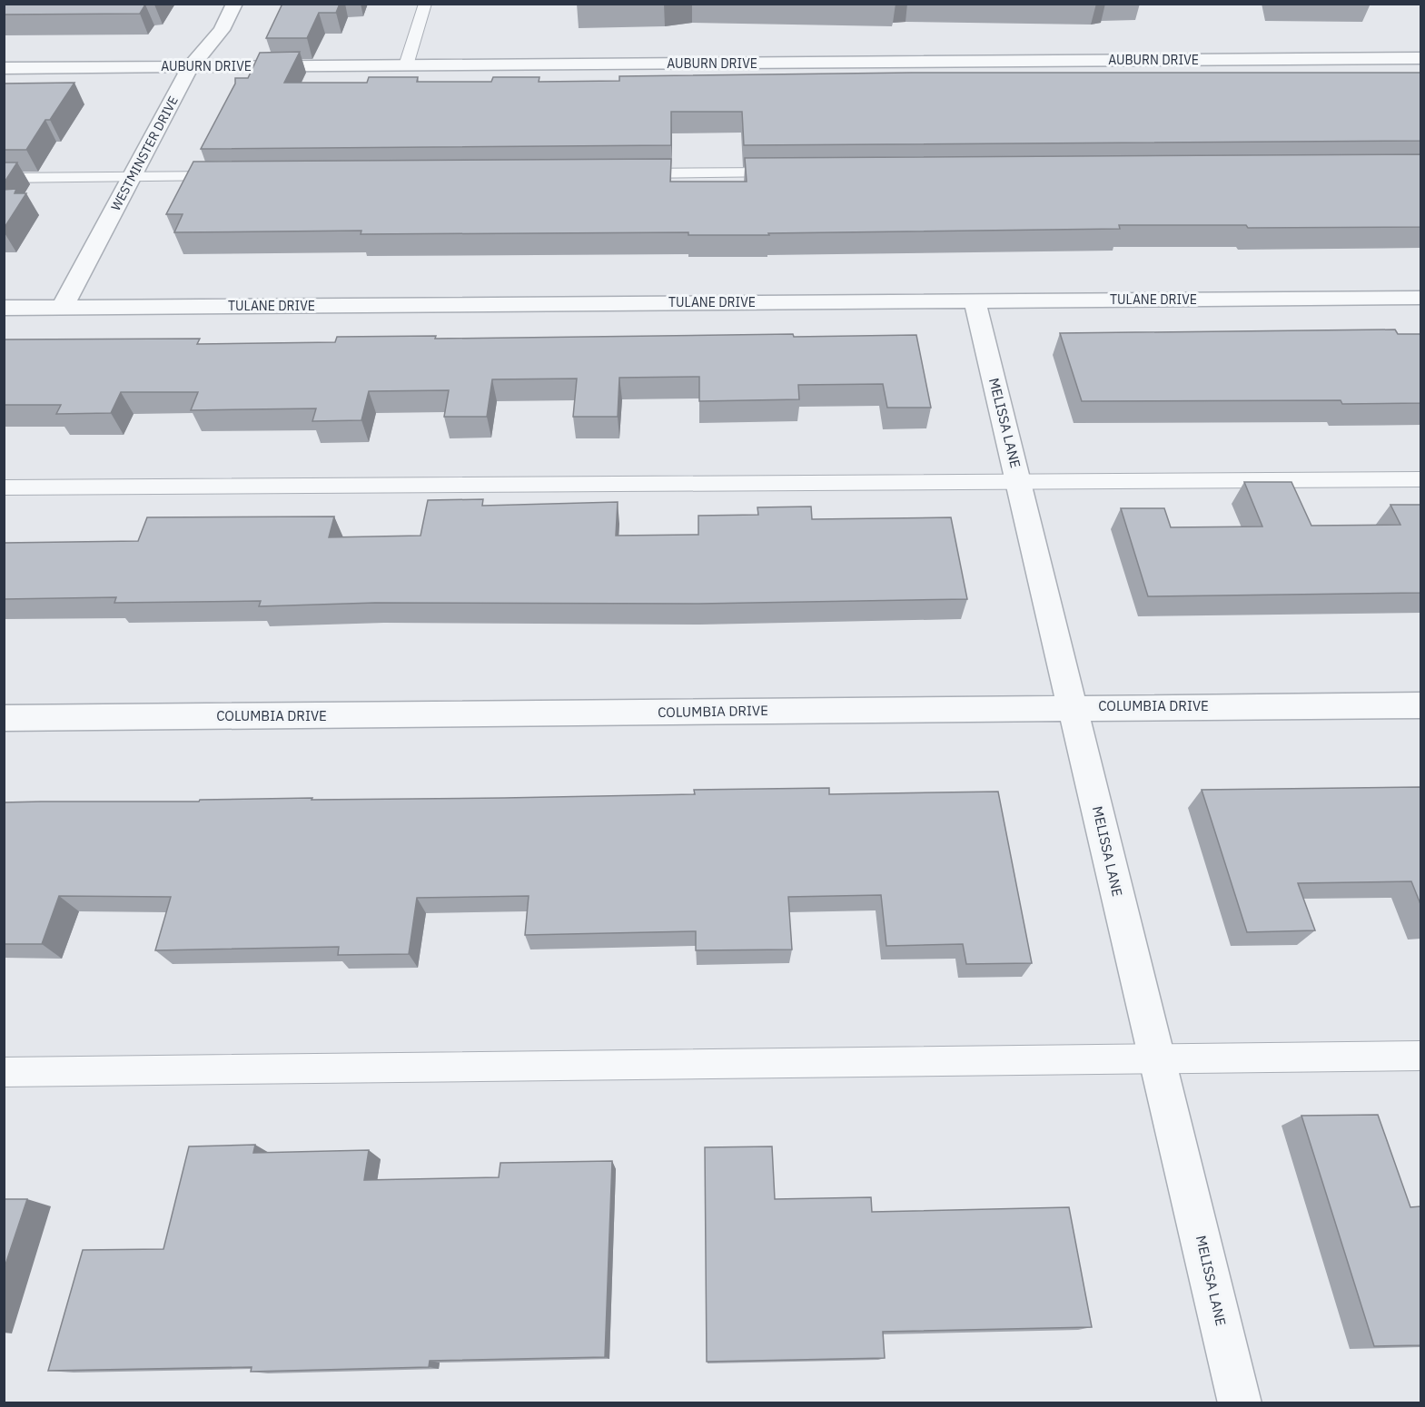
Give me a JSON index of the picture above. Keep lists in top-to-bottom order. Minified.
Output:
{"streets":{"street":["AUBURN DRIVE","WESTMINSTER DRIVE","TULANE DRIVE","MELISSA LANE","COLUMBIA DRIVE"]},"crossings":[["AUBURN DRIVE","WESTMINSTER DRIVE"],["WESTMINSTER DRIVE","TULANE DRIVE"],["TULANE DRIVE","MELISSA LANE"],["MELISSA LANE","COLUMBIA DRIVE"]]}
